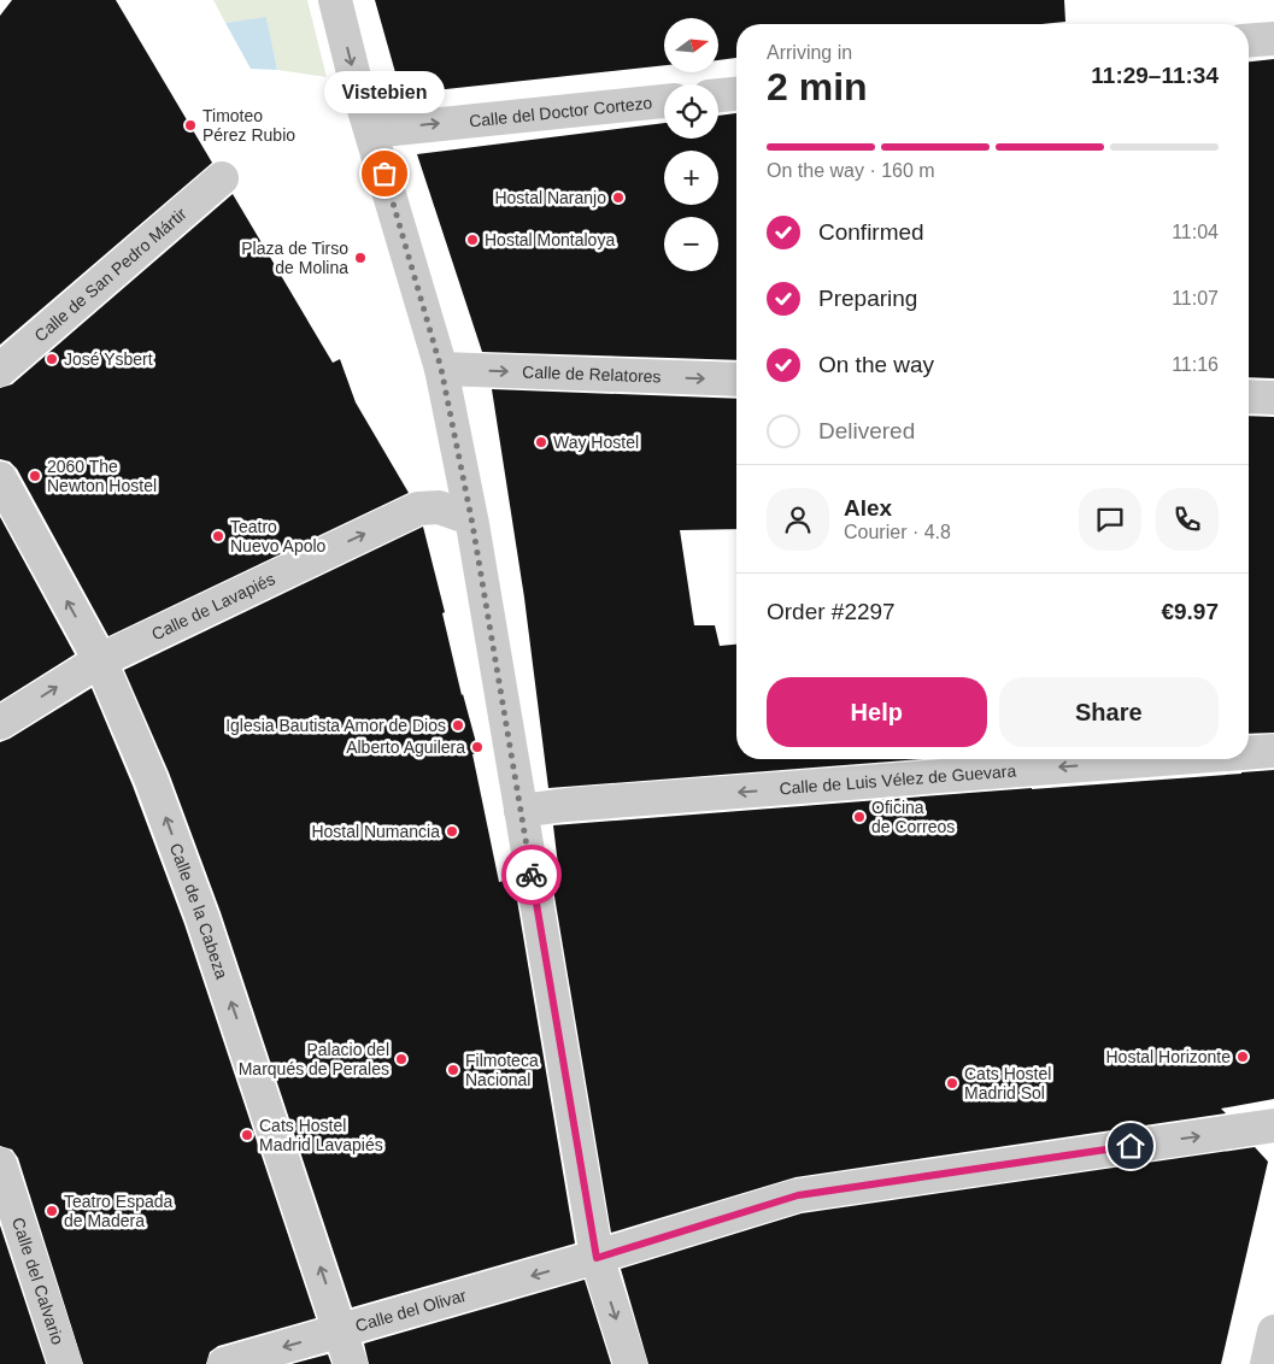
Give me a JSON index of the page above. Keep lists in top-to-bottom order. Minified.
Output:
{"streets":{"street":["Calle del Doctor Cortezo","Calle de San Pedro Mártir","Calle de Relatores","Calle de Lavapiés","Calle de Luis Vélez de Guevara","Calle de la Cabeza","Calle del Calvario","Calle del Olivar"]},"crossings":[["Calle de Lavapiés","Calle de la Cabeza"],["Calle de la Cabeza","Calle del Olivar"]],"one_way":["Calle del Doctor Cortezo","Calle de Relatores","Calle de Lavapiés","Calle de Luis Vélez de Guevara","Calle de la Cabeza"],"places":["Timoteo Pérez Rubio","Vistebien","Hostal Naranjo","Hostal Montaloya","Plaza de Tirso de Molina","José Ysbert","Way Hostel","2060 The Newton Hostel","Teatro Nuevo Apolo","Iglesia Bautista Amor de Dios","Alberto Aguilera","Oficina de Correos","Hostal Numancia","Hostal Horizonte","Palacio del Marqués de Perales","Filmoteca Nacional","Cats Hostel Madrid Sol","Cats Hostel Madrid Lavapiés","Teatro Espada de Madera"],"north":"right","page":{"map_buttons":["+","−"],"heading":["2 min","Arriving in","11:29–11:34"],"panel":["Alex","Courier · 4.8","Order #2297","€9.97"],"bubble":"Vistebien","bar":"On the way · 160 m","list":[["Confirmed","11:04"],["Preparing","11:07"],["On the way","11:16"],"Delivered"],"buttons":["Help","Share"]}}
